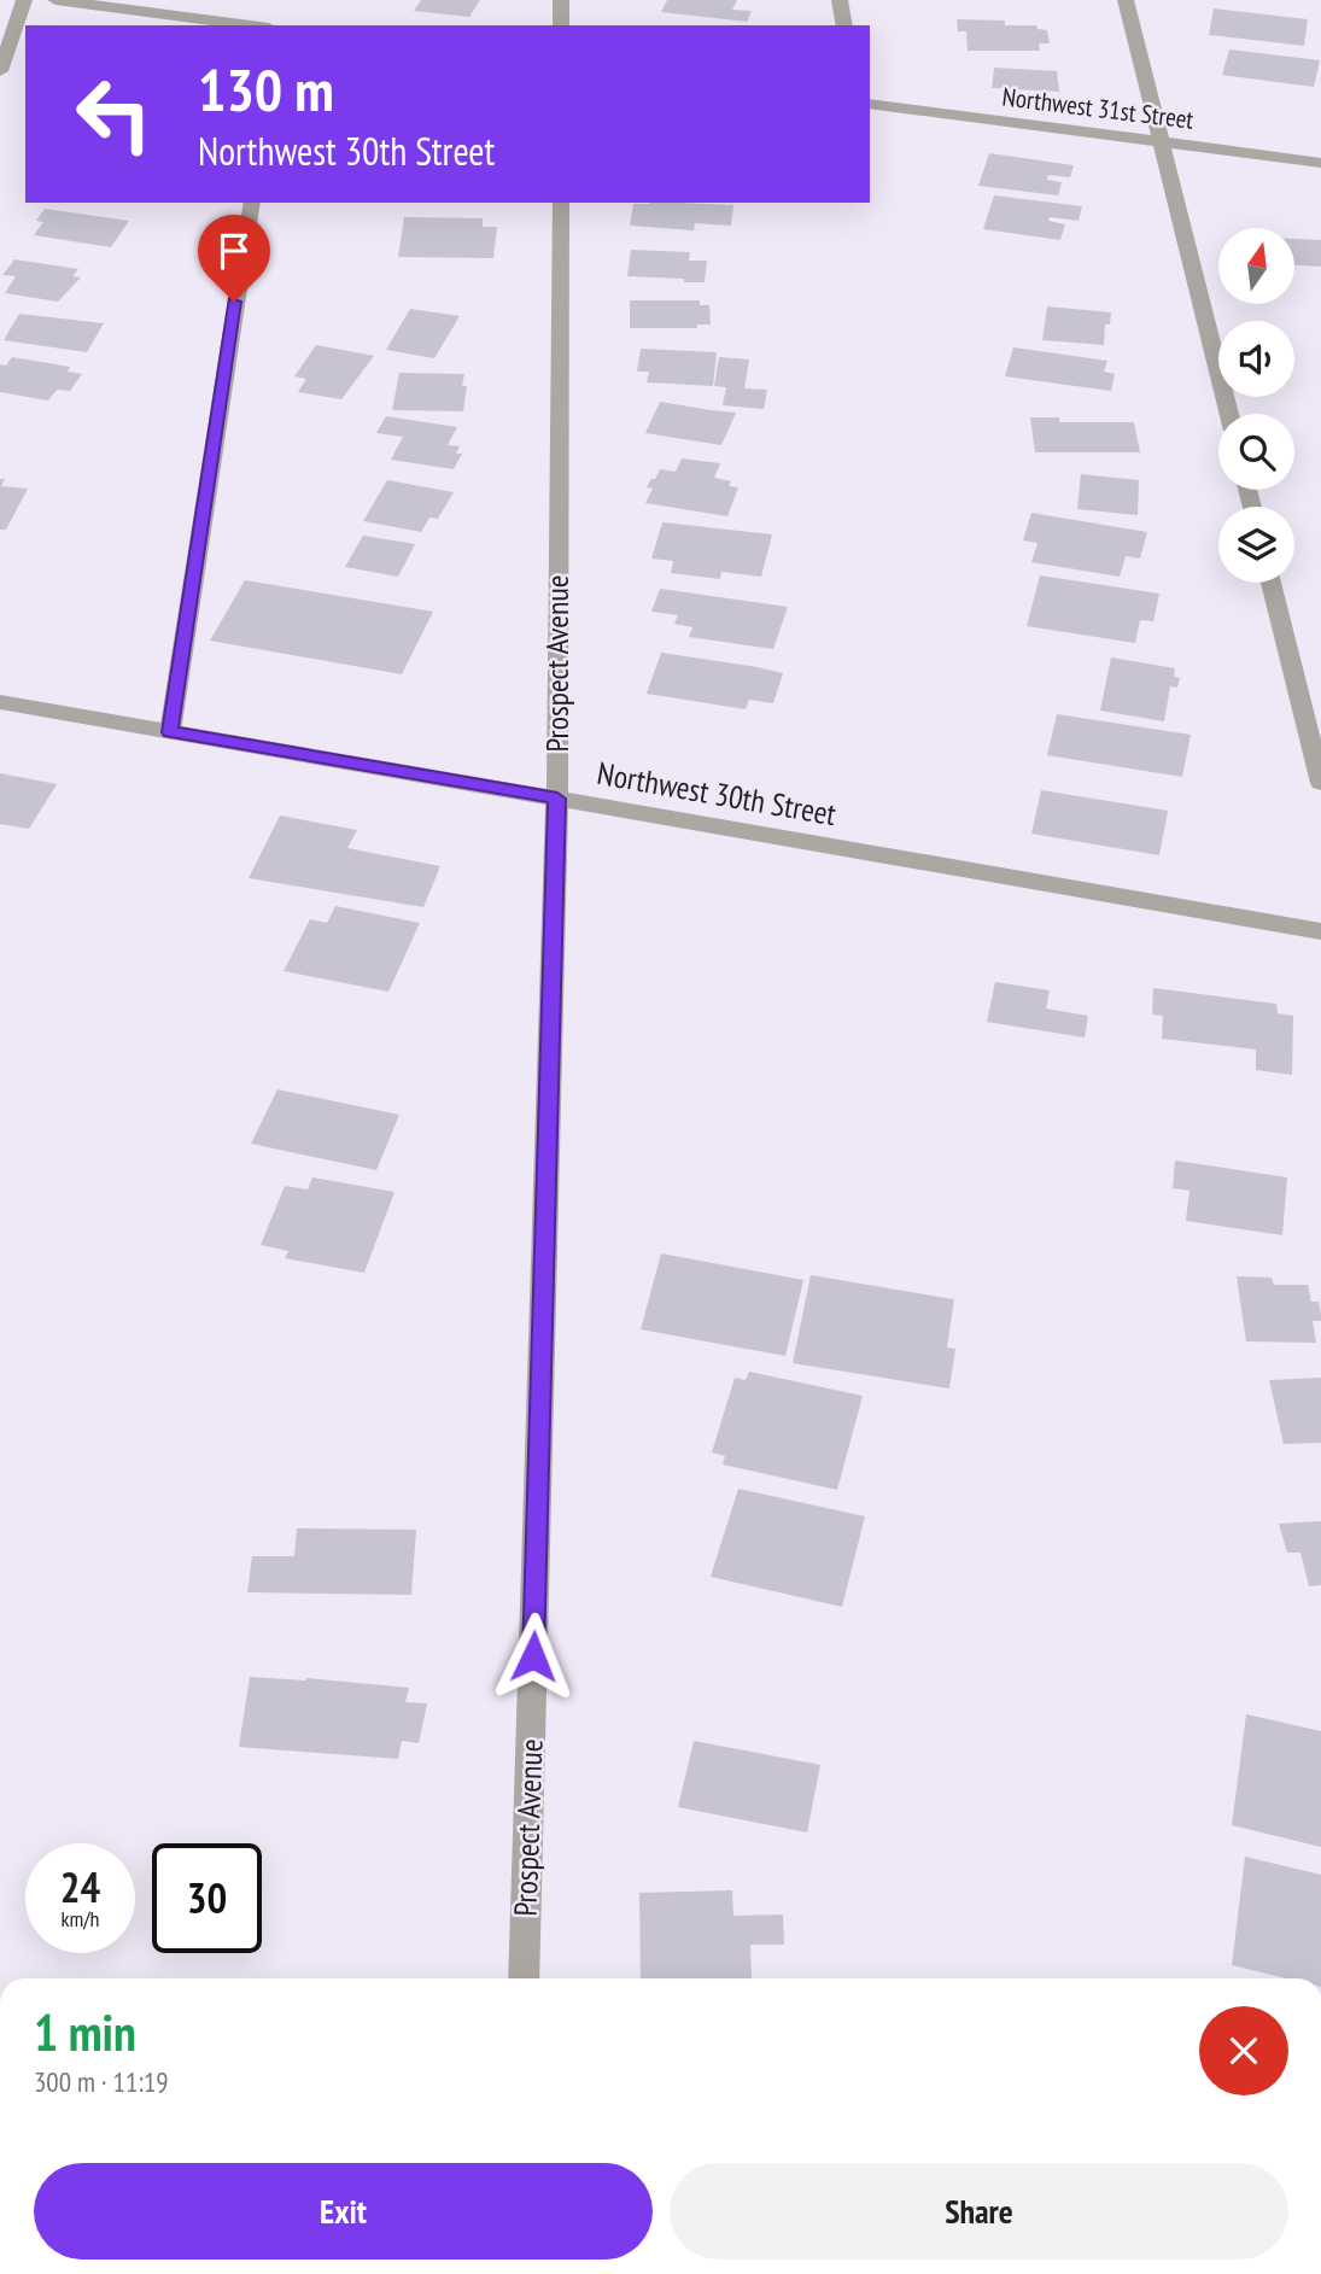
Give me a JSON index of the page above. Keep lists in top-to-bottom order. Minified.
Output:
{"streets":{"street":["Northwest 31st Street","Prospect Avenue","Northwest 30th Street"]},"crossings":[["Prospect Avenue","Northwest 30th Street"]],"north":"top","page":{"turn":["130 m","Northwest 30th Street"],"speed":"24 km/h","limit":"30","heading":["1 min","300 m · 11:19"],"buttons":["Exit","Share"]}}
